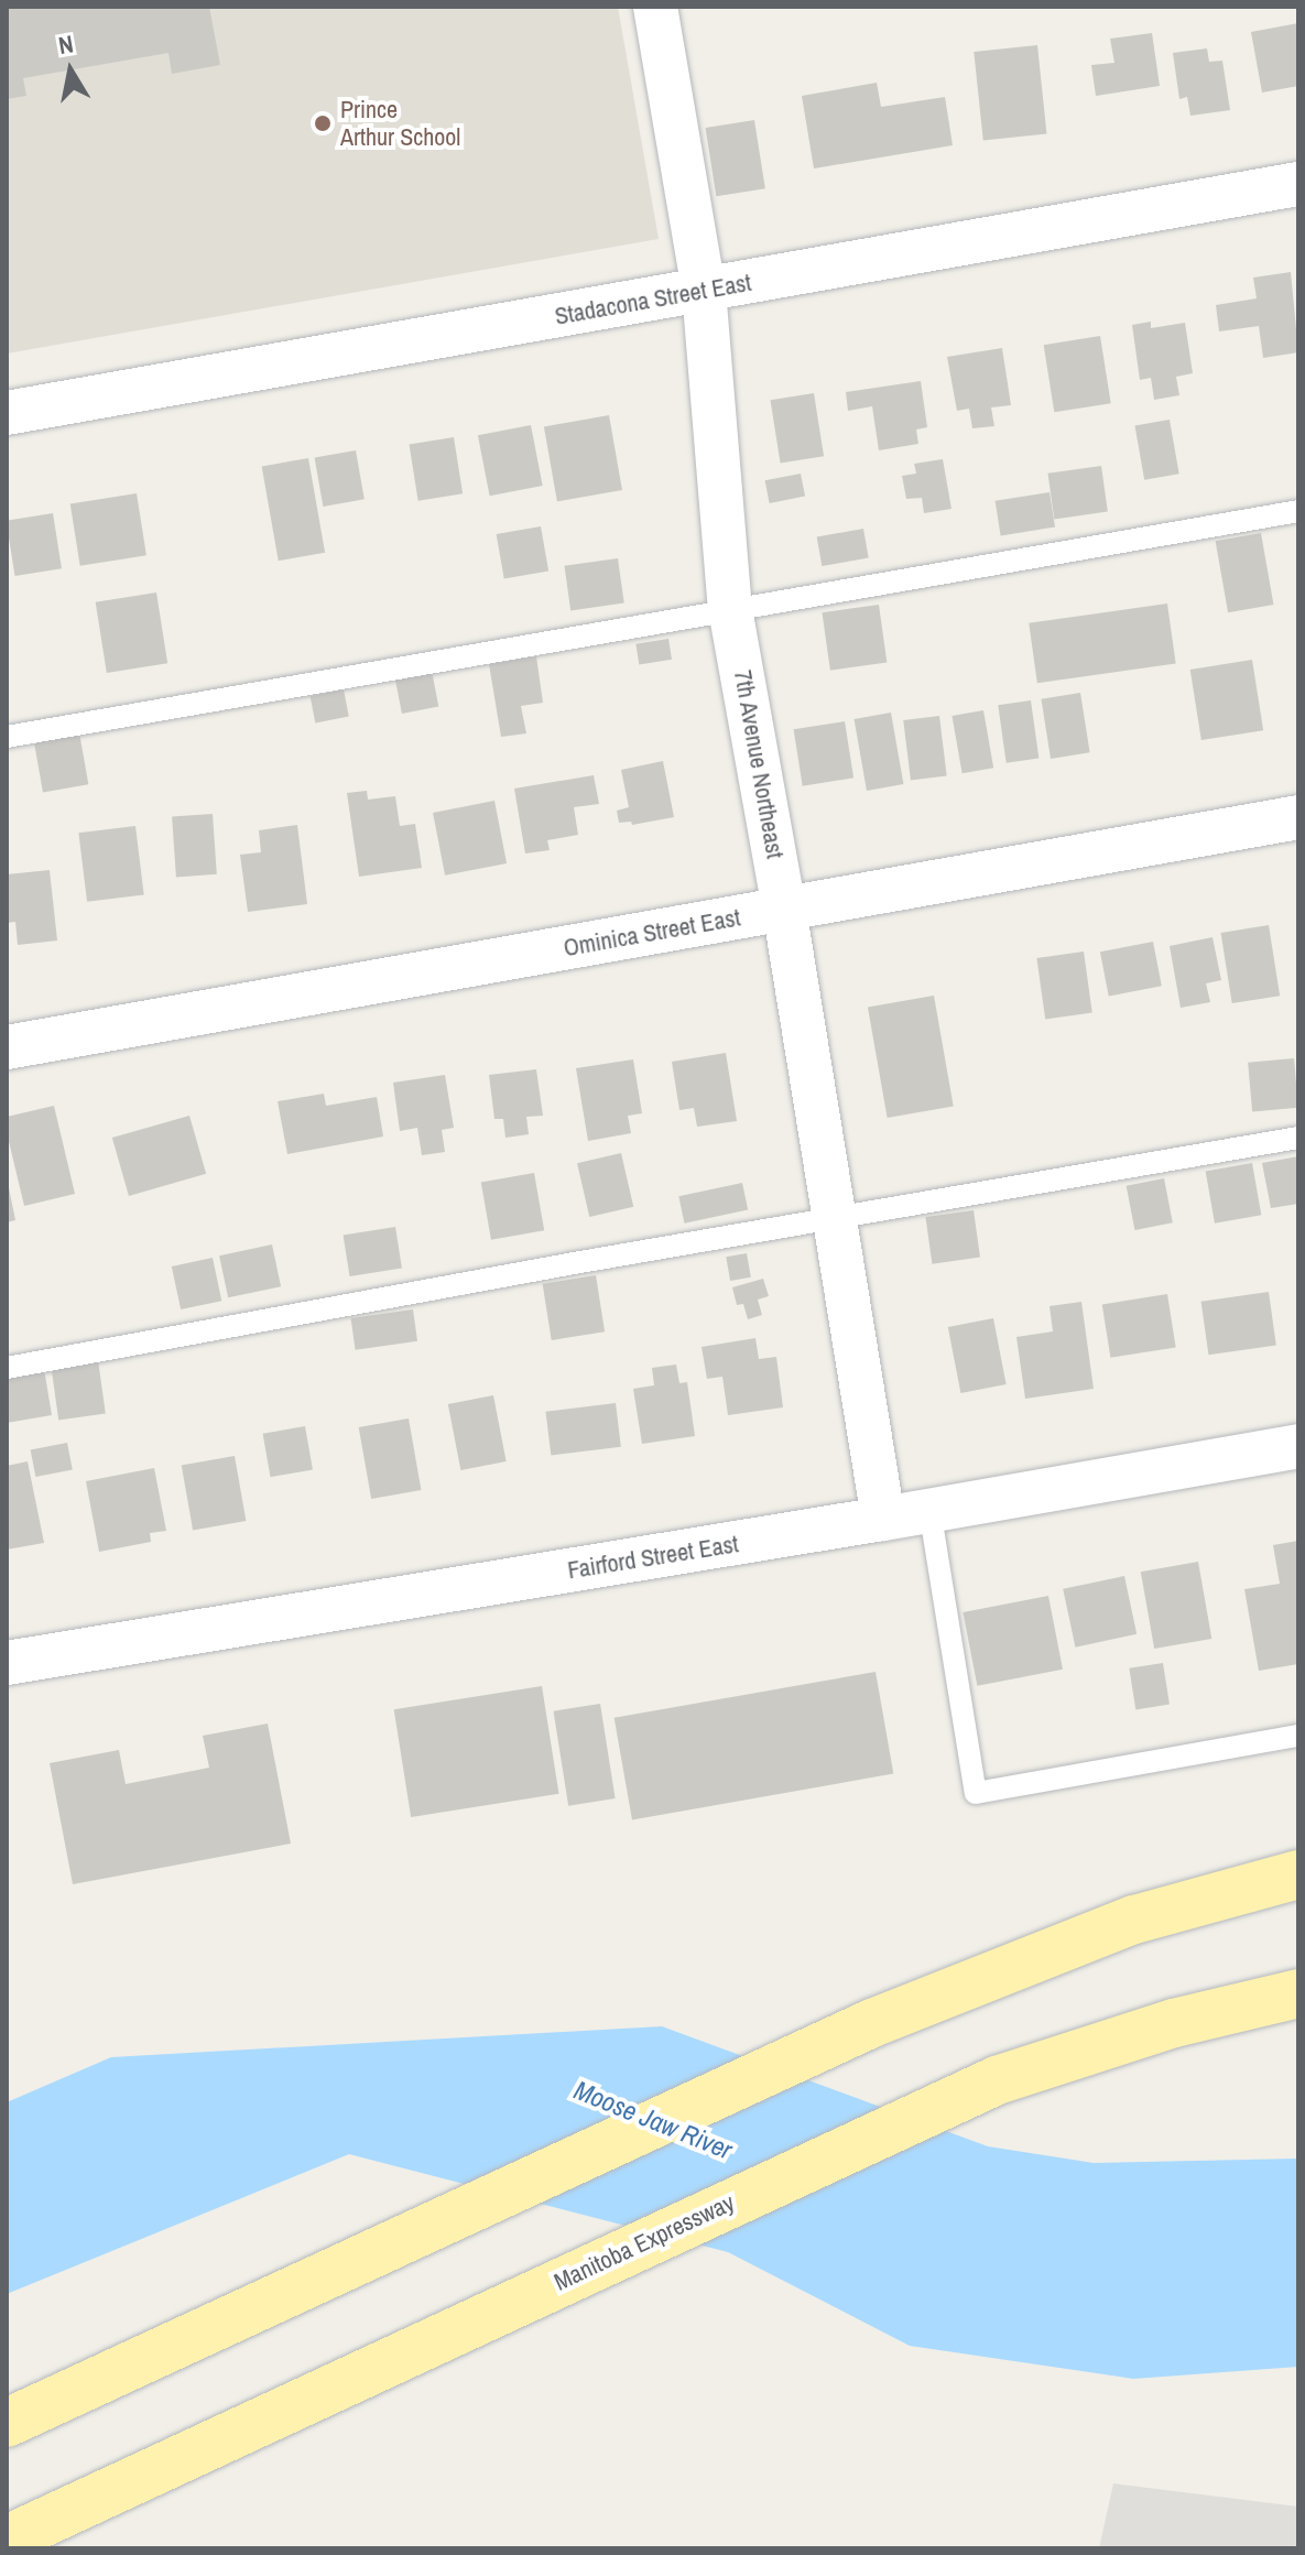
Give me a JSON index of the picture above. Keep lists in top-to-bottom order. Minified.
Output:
{"streets":{"main road":["Manitoba Expressway"],"street":["Stadacona Street East","7th Avenue Northeast","Ominica Street East","Fairford Street East"]},"crossings":[["Stadacona Street East","7th Avenue Northeast"],["7th Avenue Northeast","Ominica Street East"],["7th Avenue Northeast","Fairford Street East"]],"water":["Moose Jaw River"],"places":["Prince Arthur School"],"north":"top"}
